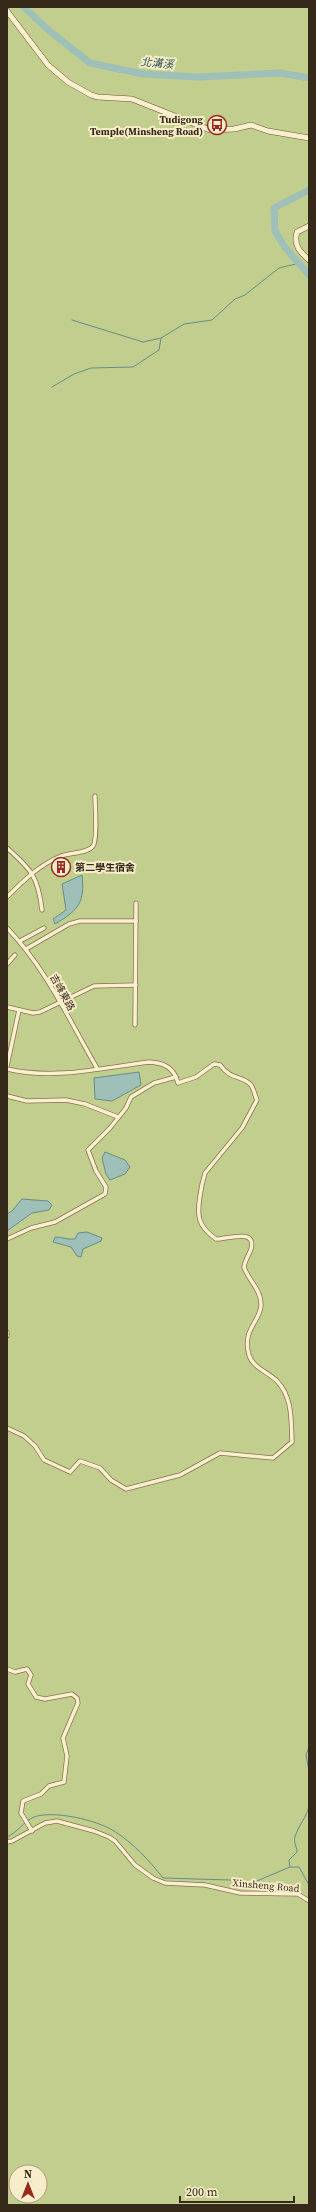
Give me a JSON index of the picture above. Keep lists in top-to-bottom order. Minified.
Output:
{"streets":{"street":["吉峰東路","Xinsheng Road"]},"water":["北溝溪"],"places":{"bus stop":["Tudigong Temple(Minsheng Road)"],"building":["第二學生宿舍"]},"scale_bar":"200 m","north":"top"}
